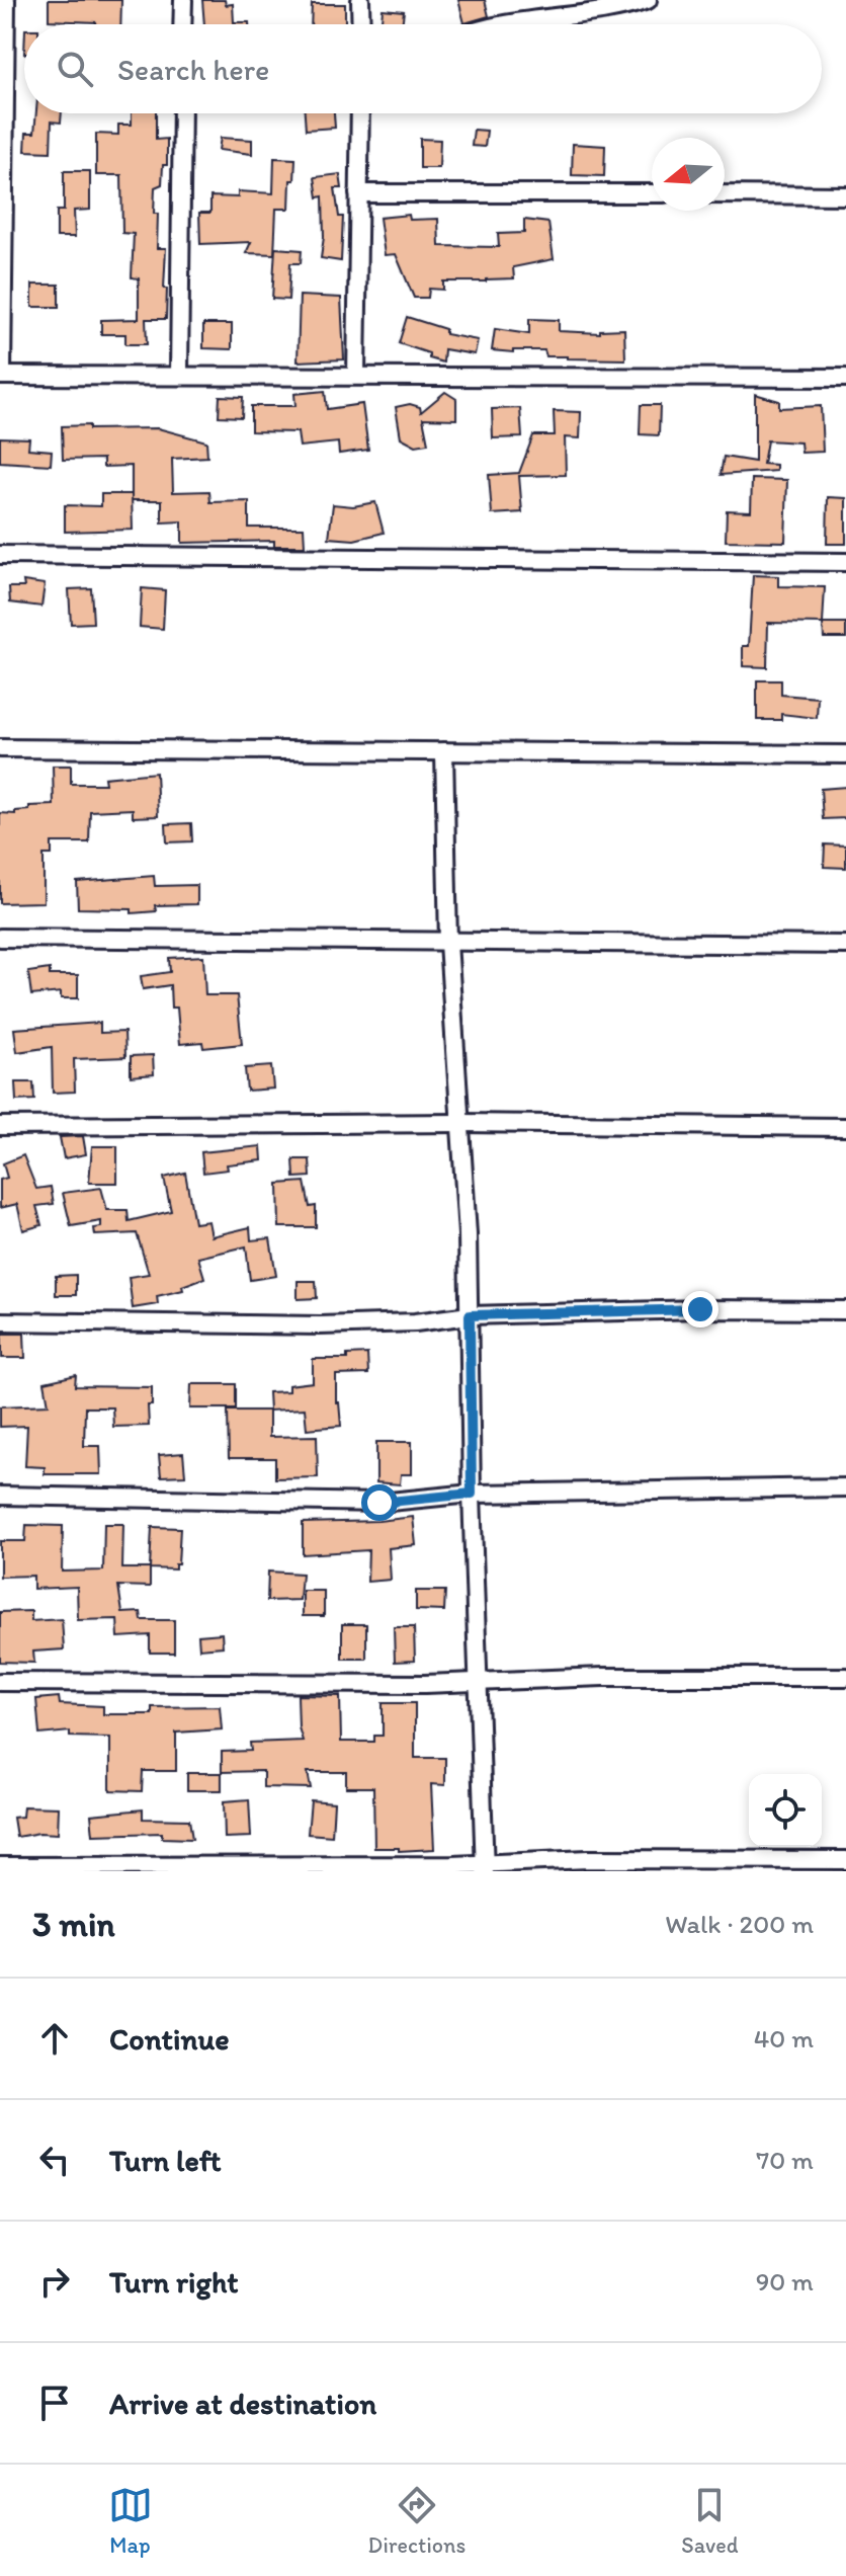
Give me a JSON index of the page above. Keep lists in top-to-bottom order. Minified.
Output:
{"north":"left","page":{"search":"Search here","heading":["3 min","Walk · 200 m"],"list":[["Continue","40 m"],["Turn left","70 m"],["Turn right","90 m"],"Arrive at destination"],"nav":["Map","Directions","Saved"]}}
